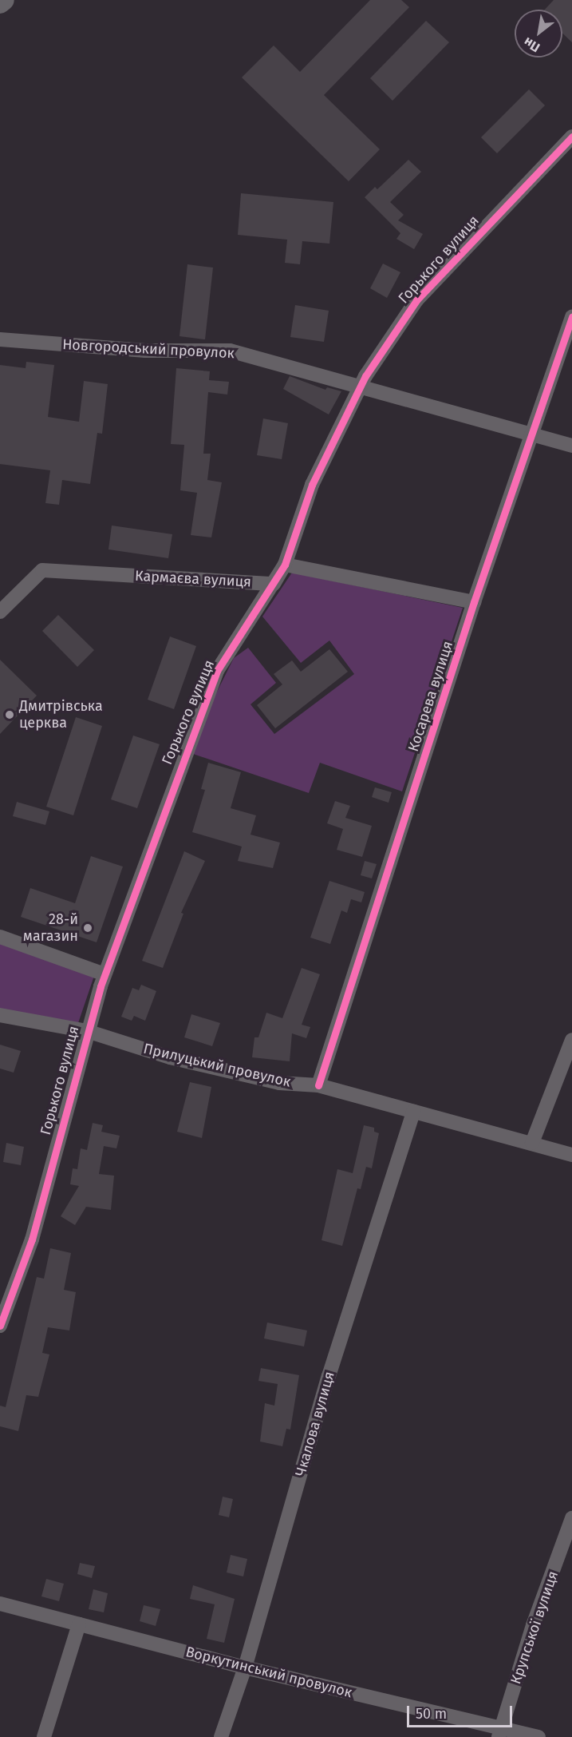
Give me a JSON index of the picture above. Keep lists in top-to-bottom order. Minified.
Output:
{"streets":{"street":["Горького вулиця","Новгородський провулок","Кармаєва вулиця","Косарева вулиця","Прилуцький провулок","Чкалова вулиця","Крупської вулиця","Воркутинський провулок"]},"crossings":[["Горького вулиця","Новгородський провулок"],["Горького вулиця","Кармаєва вулиця"],["Горького вулиця","Прилуцький провулок"],["Новгородський провулок","Косарева вулиця"],["Косарева вулиця","Прилуцький провулок"],["Прилуцький провулок","Чкалова вулиця"],["Чкалова вулиця","Воркутинський провулок"],["Крупської вулиця","Воркутинський провулок"]],"places":["Дмитрівська церква","28-й магазин"],"scale_bar":"50 m","north":"bottom left"}
